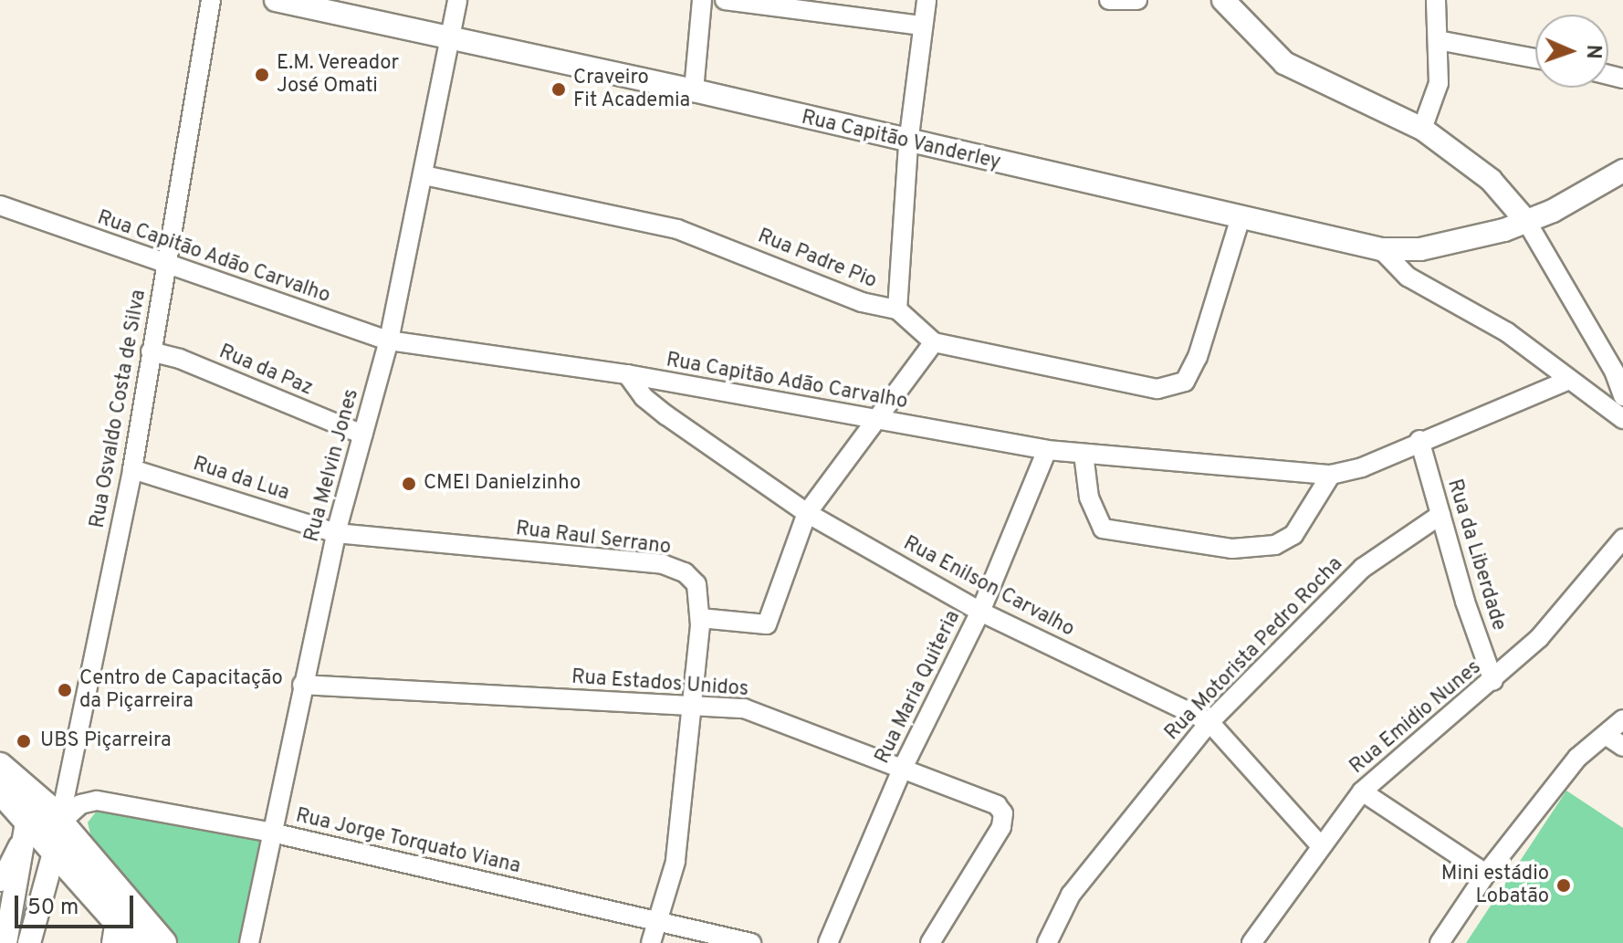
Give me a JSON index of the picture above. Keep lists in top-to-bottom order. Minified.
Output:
{"streets":{"street":["Rua Capitão Vanderley","Rua Capitão Adão Carvalho","Rua Padre Pio","Rua da Paz","Rua Osvaldo Costa de Silva","Rua Melvin Jones","Rua da Lua","Rua Raul Serrano","Rua da Liberdade","Rua Enilson Carvalho","Rua Motorista Pedro Rocha","Rua Estados Unidos","Rua Maria Quiteria","Rua Emidio Nunes","Rua Jorge Torquato Viana"]},"crossings":[["Rua Capitão Vanderley","Rua Melvin Jones"],["Rua Capitão Adão Carvalho","Rua Osvaldo Costa de Silva"],["Rua Capitão Adão Carvalho","Rua Melvin Jones"],["Rua Capitão Adão Carvalho","Rua da Liberdade"],["Rua Capitão Adão Carvalho","Rua Enilson Carvalho"],["Rua Capitão Adão Carvalho","Rua Maria Quiteria"],["Rua Padre Pio","Rua Melvin Jones"],["Rua da Paz","Rua Osvaldo Costa de Silva"],["Rua da Paz","Rua Melvin Jones"],["Rua Osvaldo Costa de Silva","Rua da Lua"],["Rua Osvaldo Costa de Silva","Rua Jorge Torquato Viana"],["Rua Melvin Jones","Rua da Lua"],["Rua Melvin Jones","Rua Raul Serrano"],["Rua Melvin Jones","Rua Estados Unidos"],["Rua Melvin Jones","Rua Jorge Torquato Viana"],["Rua da Lua","Rua Raul Serrano"],["Rua Raul Serrano","Rua Estados Unidos"],["Rua Raul Serrano","Rua Jorge Torquato Viana"],["Rua da Liberdade","Rua Motorista Pedro Rocha"],["Rua da Liberdade","Rua Emidio Nunes"],["Rua Enilson Carvalho","Rua Motorista Pedro Rocha"],["Rua Enilson Carvalho","Rua Maria Quiteria"],["Rua Enilson Carvalho","Rua Emidio Nunes"],["Rua Estados Unidos","Rua Maria Quiteria"]],"places":["E.M. Vereador José Omati","Craveiro Fit Academia","CMEI Danielzinho","Centro de Capacitação da Piçarreira","UBS Piçarreira","Mini estádio Lobatão"],"scale_bar":"50 m","north":"right"}
